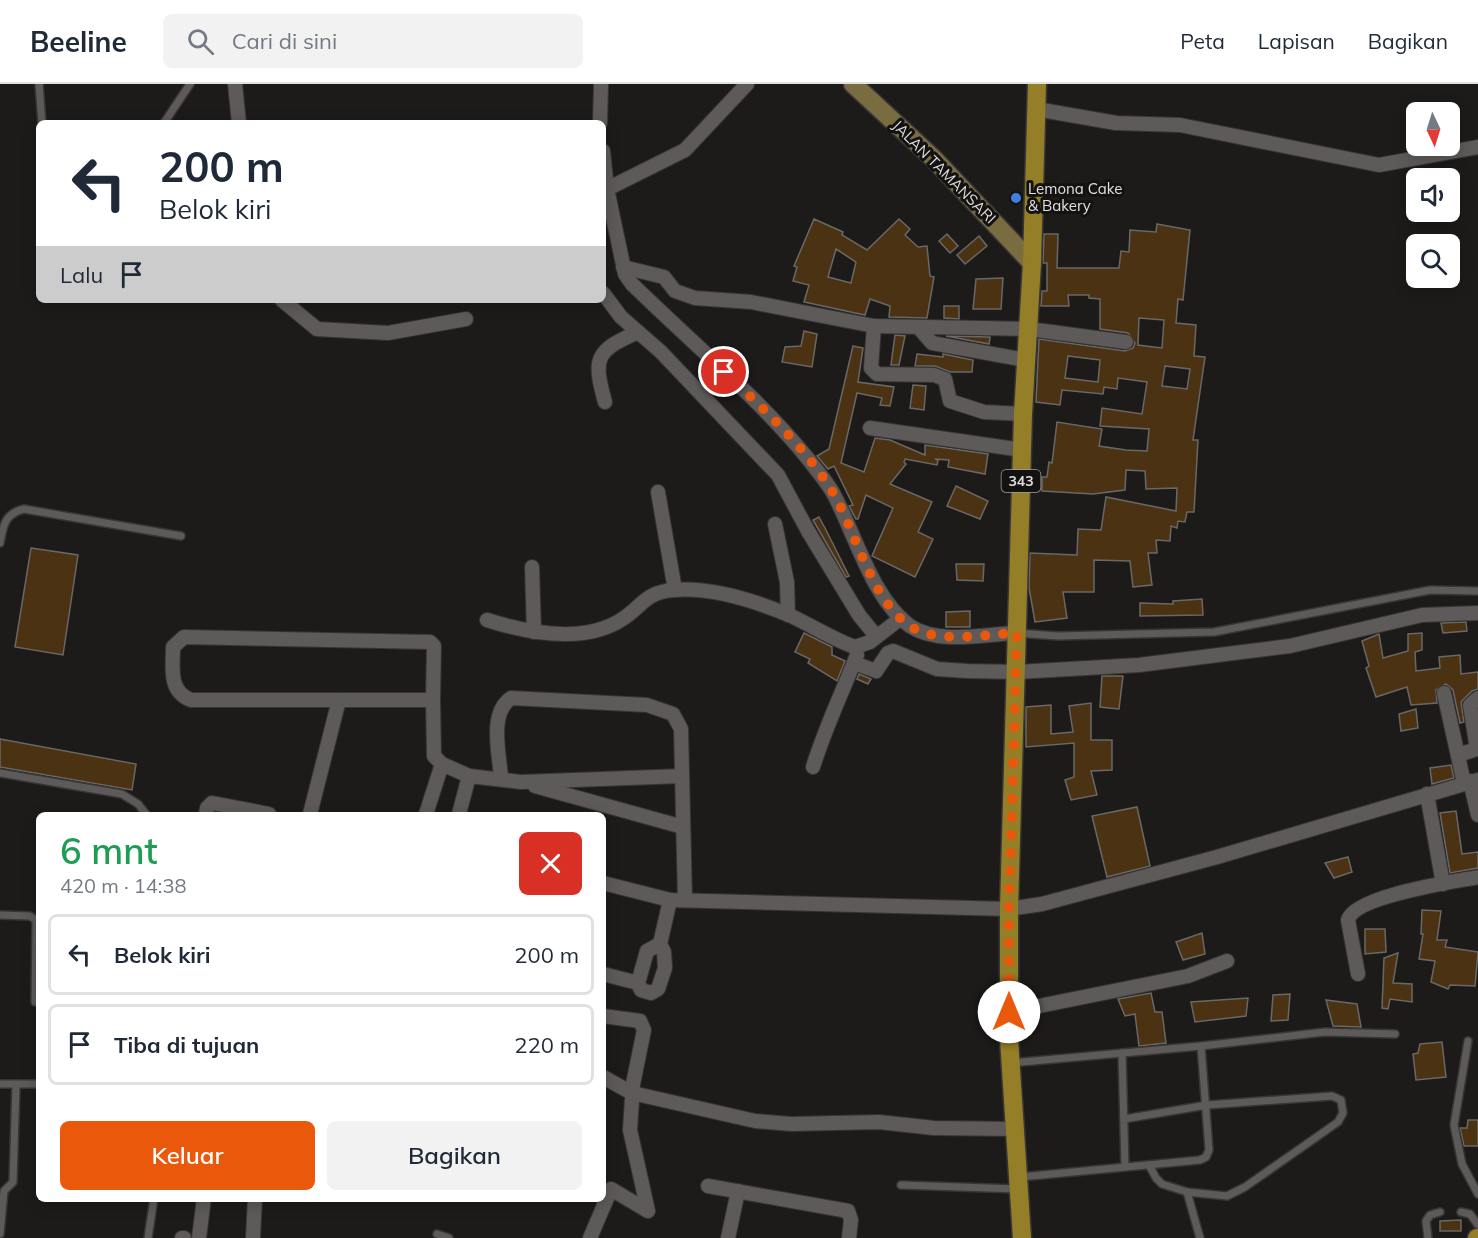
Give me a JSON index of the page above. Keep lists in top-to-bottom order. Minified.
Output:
{"streets":{"main road":["JALAN TAMANSARI","343"]},"crossings":[["JALAN TAMANSARI","343"]],"places":["Lemona Cake & Bakery"],"north":"bottom","page":{"header":"Beeline","search":"Cari di sini","nav":["Peta","Lapisan","Bagikan"],"turn":["200 m","Belok kiri"],"then":"Lalu","heading":["6 mnt","420 m · 14:38"],"list":[{"name":"Belok kiri","value":"200 m"},{"name":"Tiba di tujuan","value":"220 m"}],"buttons":["Keluar","Bagikan"]}}
